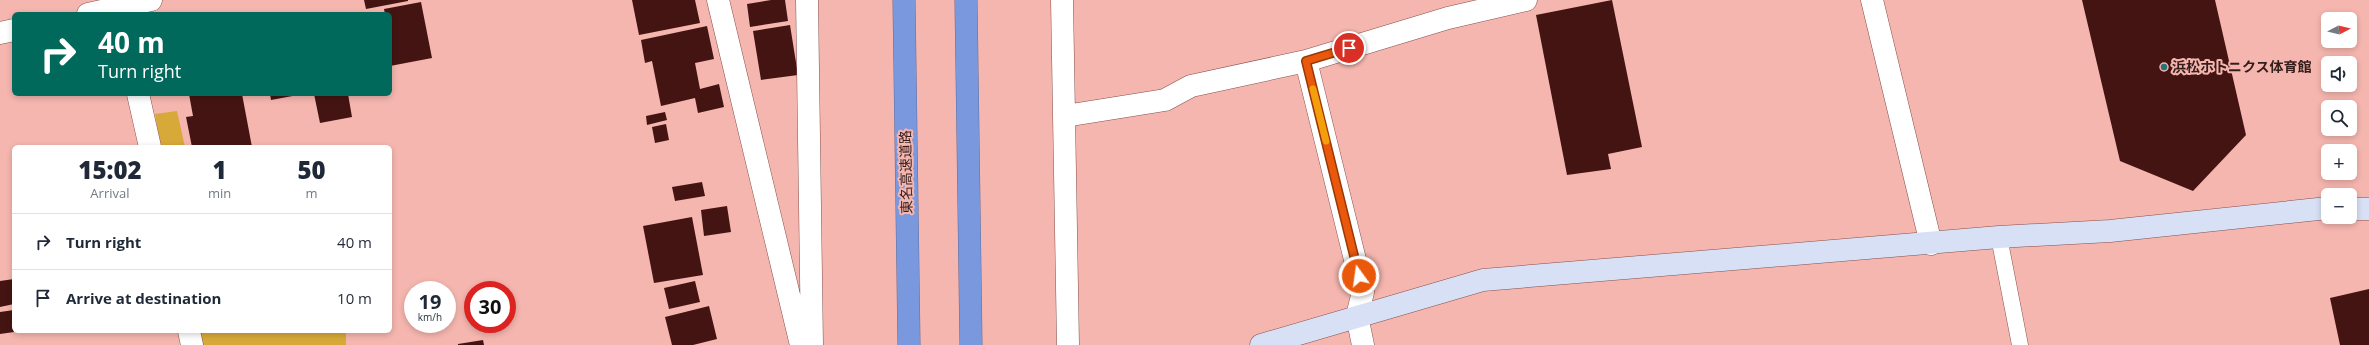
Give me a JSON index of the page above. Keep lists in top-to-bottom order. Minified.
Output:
{"streets":{"highway":["東名高速道路"]},"places":["浜松ホトニクス体育館"],"north":"right","page":{"map_buttons":["+","−"],"turn":["40 m","Turn right"],"eta":["15:02","Arrival","1","min","50","m"],"list":[{"name":"Turn right","value":"40 m"},{"name":"Arrive at destination","value":"10 m"}],"speed":"19 km/h","limit":"30"}}
